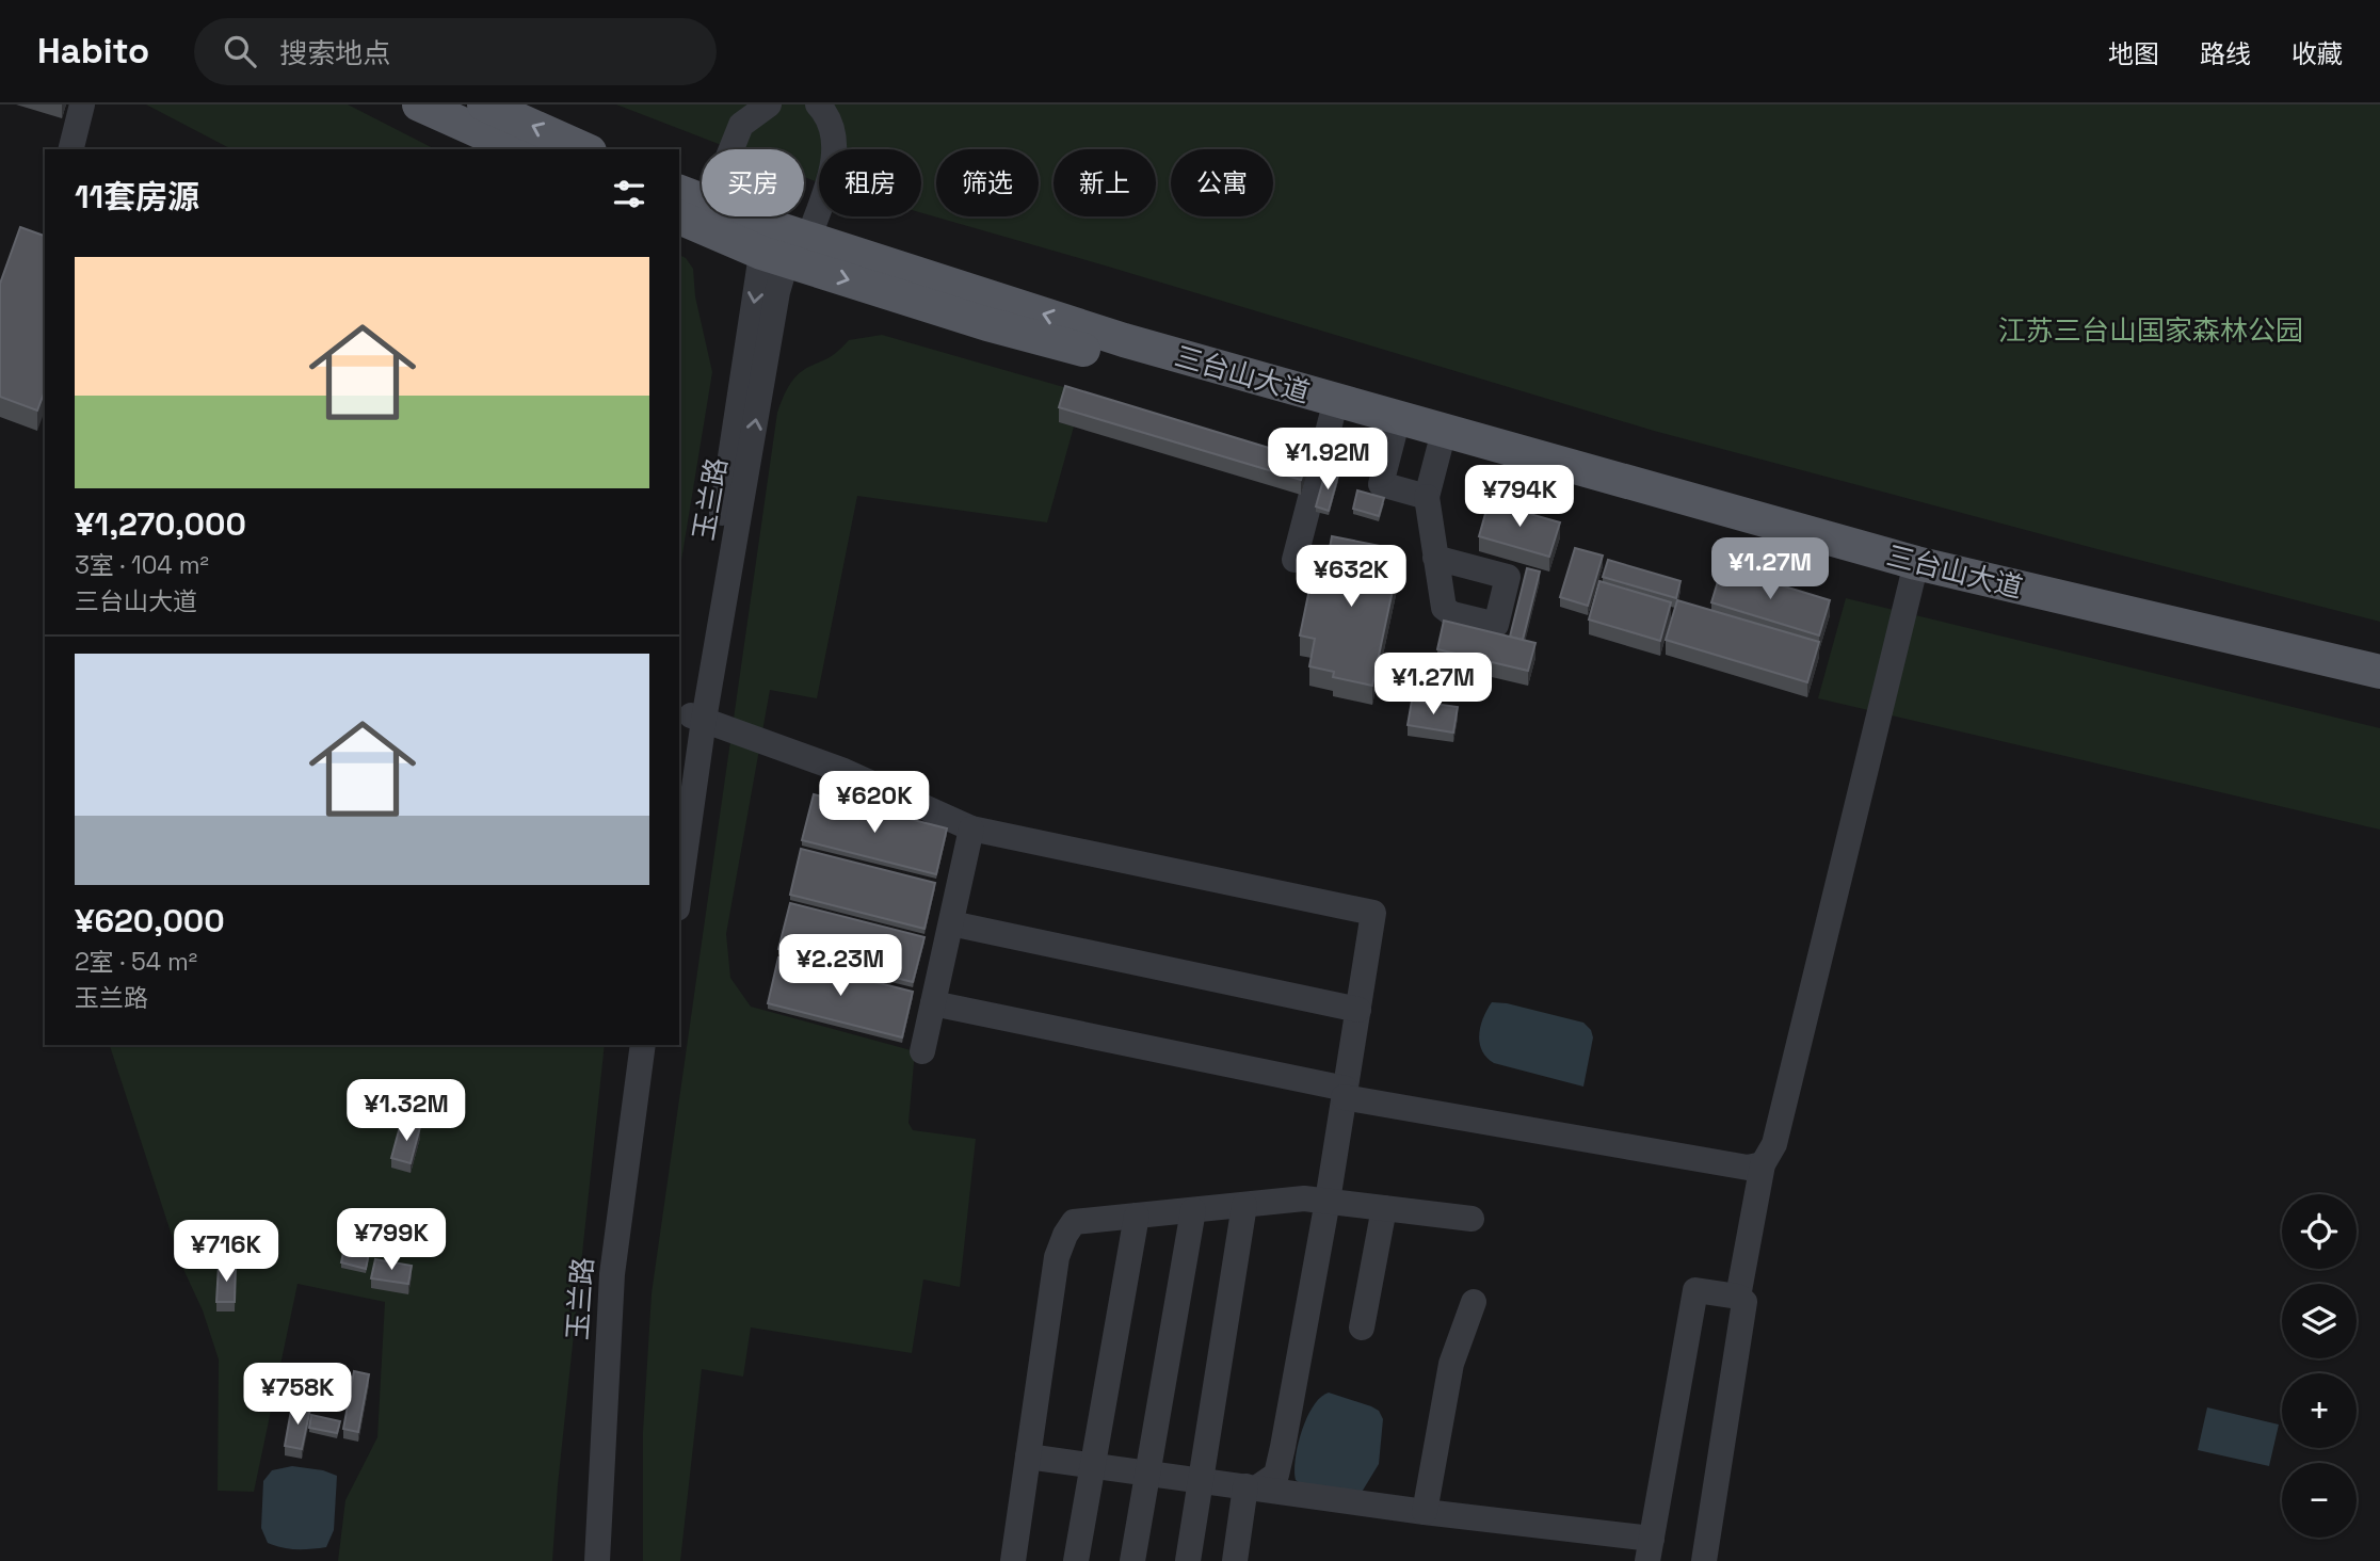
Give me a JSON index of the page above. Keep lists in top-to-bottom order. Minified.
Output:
{"streets":{"main road":["三台山大道"],"street":["玉兰路"]},"crossings":[["三台山大道","玉兰路"]],"parks":["江苏三台山国家森林公园"],"page":{"header":"Habito","search":"搜索地点","nav":["地图","路线","收藏"],"chip":["买房","租房","筛选","新上","公寓"],"heading":"11套房源","list":[{"name":"¥1,270,000","note":"3室 · 104 m² · 三台山大道"},{"name":"¥620,000","note":"2室 · 54 m² · 玉兰路"}],"price":["¥1.92M","¥794K","¥1.27M","¥632K","¥1.27M","¥620K","¥2.23M","¥1.32M","¥799K","¥716K","¥758K"],"map_buttons":["+","−"]}}
